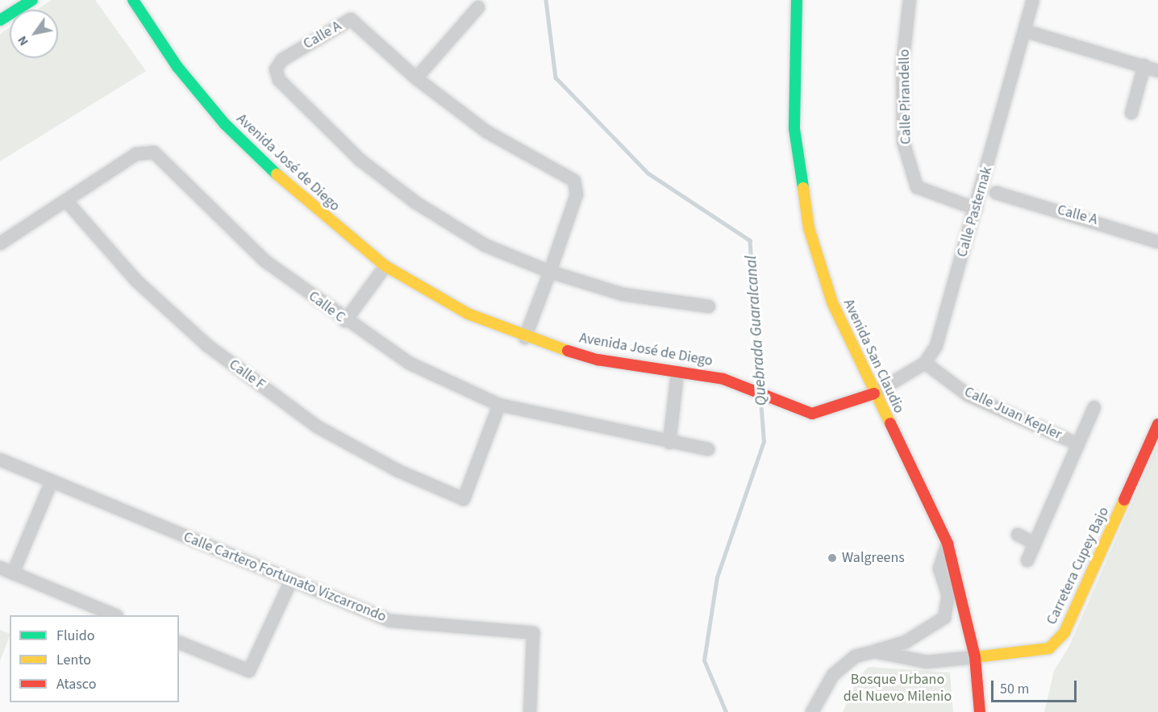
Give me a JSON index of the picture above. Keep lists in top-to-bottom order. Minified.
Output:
{"streets":{"street":["Calle A","Calle Pirandello","Avenida José de Diego","Calle Pasternak","Calle C","Avenida San Claudio","Calle F","Calle Juan Kepler","Carretera Cupey Bajo","Calle Cartero Fortunato Vizcarrondo"]},"crossings":[["Calle A","Avenida José de Diego"],["Calle Pirandello","Calle Pasternak"],["Avenida José de Diego","Calle Pasternak"],["Avenida José de Diego","Avenida San Claudio"],["Calle Pasternak","Avenida San Claudio"],["Calle Pasternak","Calle Juan Kepler"],["Calle C","Calle F"],["Avenida San Claudio","Carretera Cupey Bajo"]],"water":["Quebrada Guaralcanal"],"parks":["Bosque Urbano del Nuevo Milenio"],"places":["Walgreens"],"legend":["Fluido","Lento","Atasco"],"scale_bar":"50 m","north":"bottom left"}
